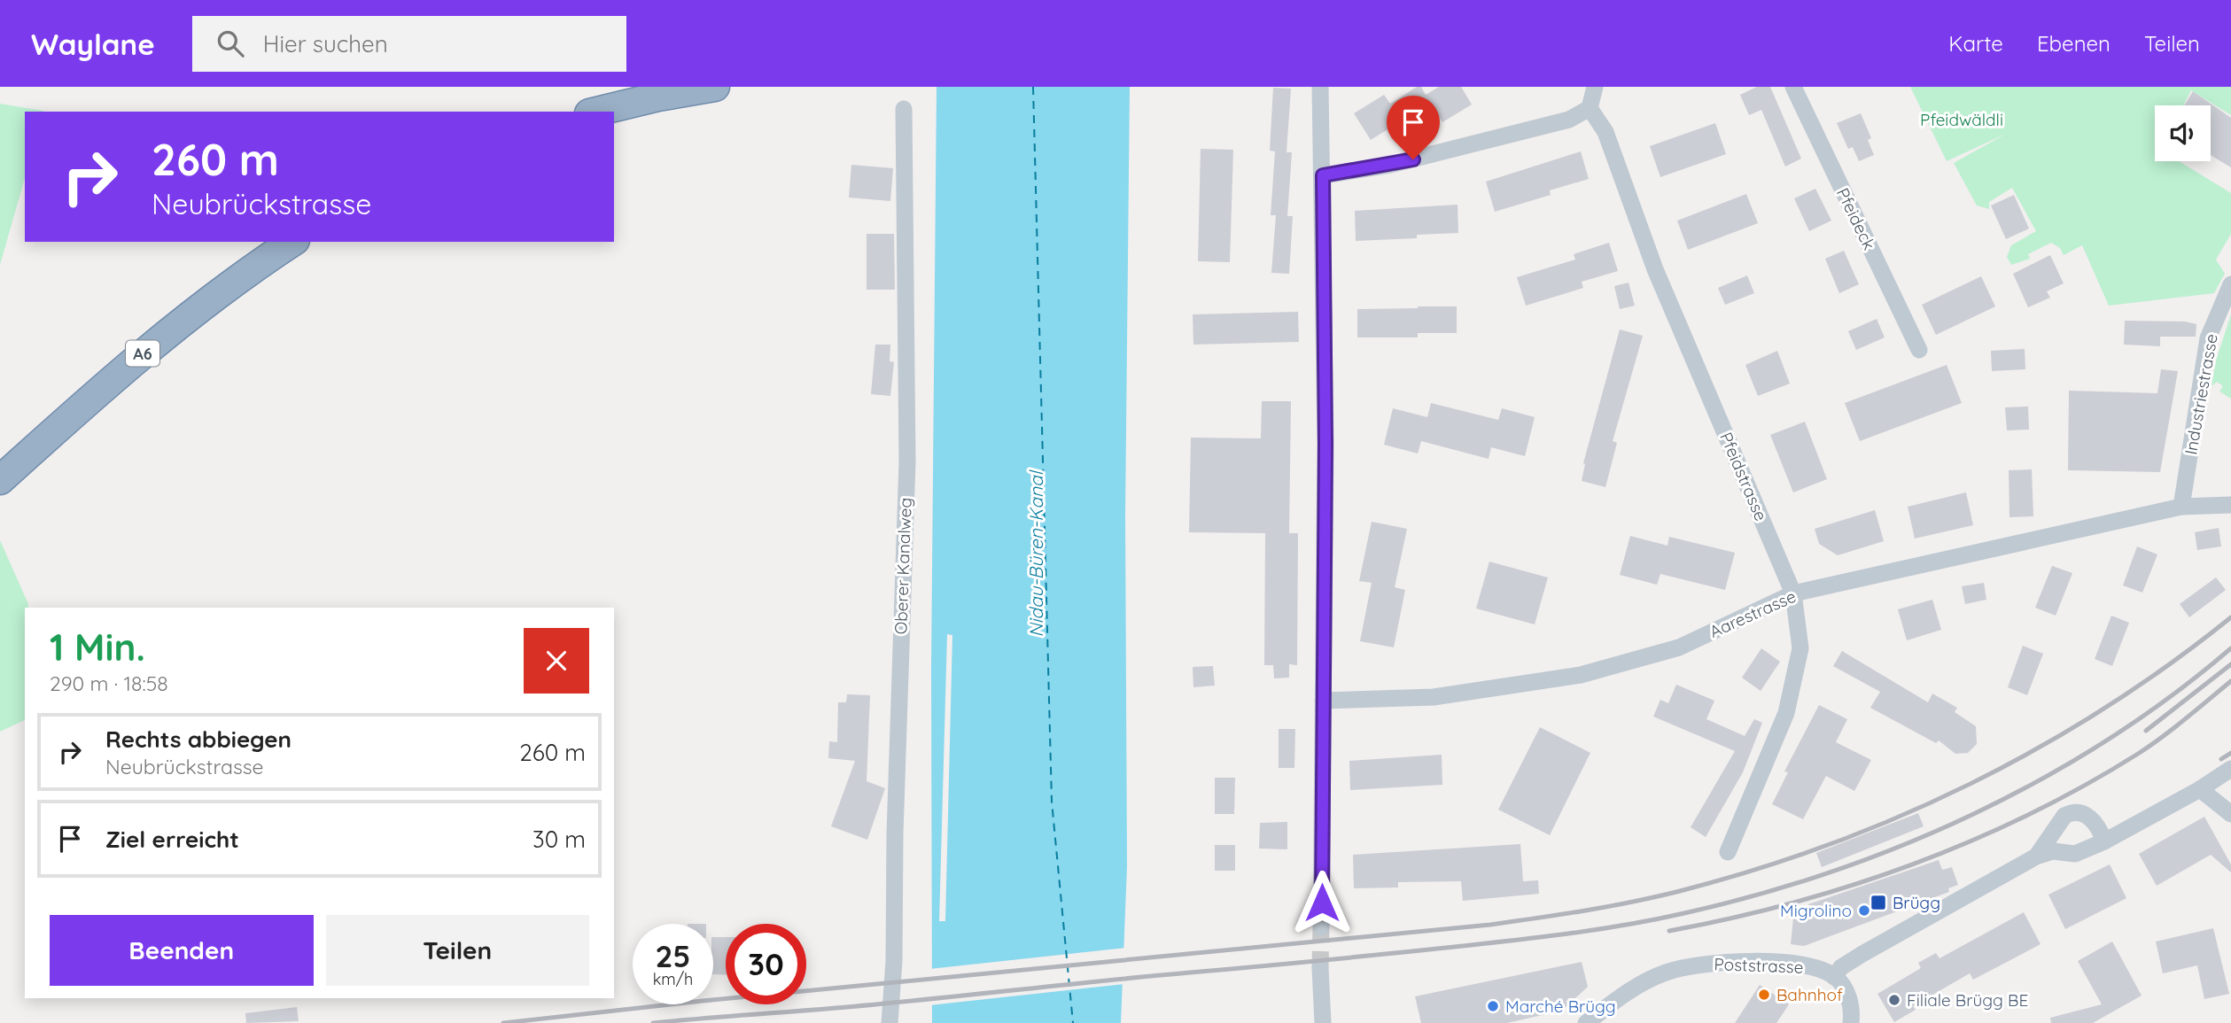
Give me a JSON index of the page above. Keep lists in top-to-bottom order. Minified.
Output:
{"streets":{"highway":["A6"],"street":["Pfeideck","Industriestrasse","Pfeidstrasse","Oberer Kanalweg","Aarestrasse","Poststrasse"]},"crossings":[["Industriestrasse","Aarestrasse"],["Pfeidstrasse","Aarestrasse"]],"water":["Nidau-Büren-Kanal"],"parks":["Pfeidwäldli"],"places":{"transit":["Brügg"],"other":["Migrolino","Bahnhof","Filiale Brügg BE","Marché Brügg"]},"page":{"header":"Waylane","search":"Hier suchen","nav":["Karte","Ebenen","Teilen"],"turn":["260 m","Neubrückstrasse"],"heading":["1 Min.","290 m · 18:58"],"list":[{"name":"Rechts abbiegen","note":"Neubrückstrasse","value":"260 m"},{"name":"Ziel erreicht","value":"30 m"}],"buttons":["Beenden","Teilen"],"speed":"25 km/h","limit":"30"}}
